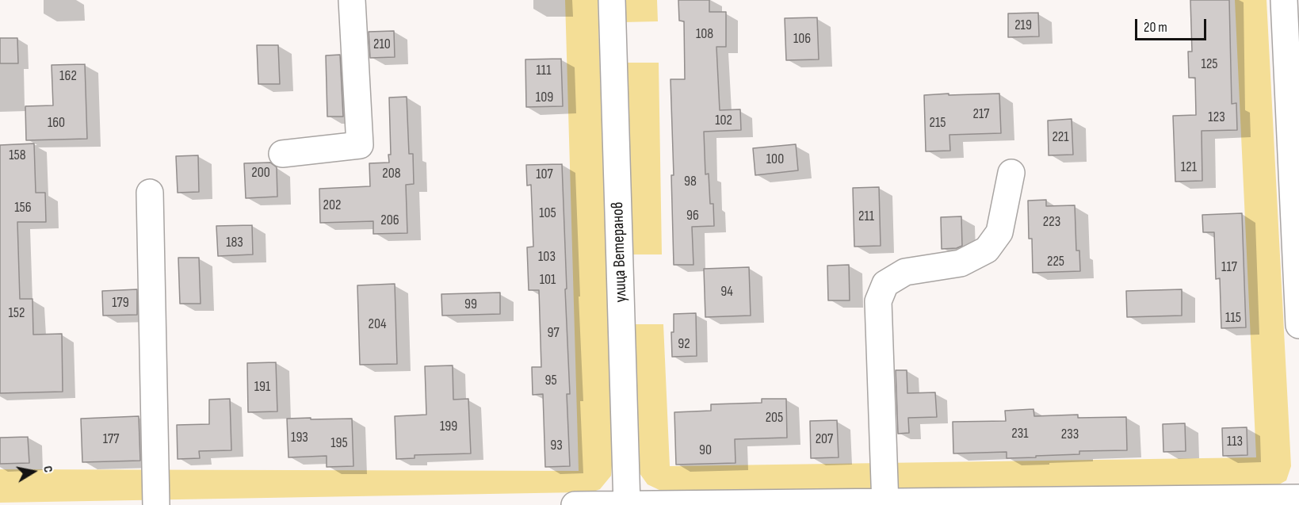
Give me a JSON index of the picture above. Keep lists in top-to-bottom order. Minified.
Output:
{"streets":{"street":["улица Ветеранов"]},"house_numbers":["219","108","106","210","125","111","162","109","217","123","102","160","215","221","158","100","121","200","208","107","98","202","156","105","96","211","206","223","183","103","225","117","101","94","179","99","152","115","204","97","92","95","191","205","199","231","233","193","177","207","113","195","93","90"],"scale_bar":"20 m","north":"right"}
